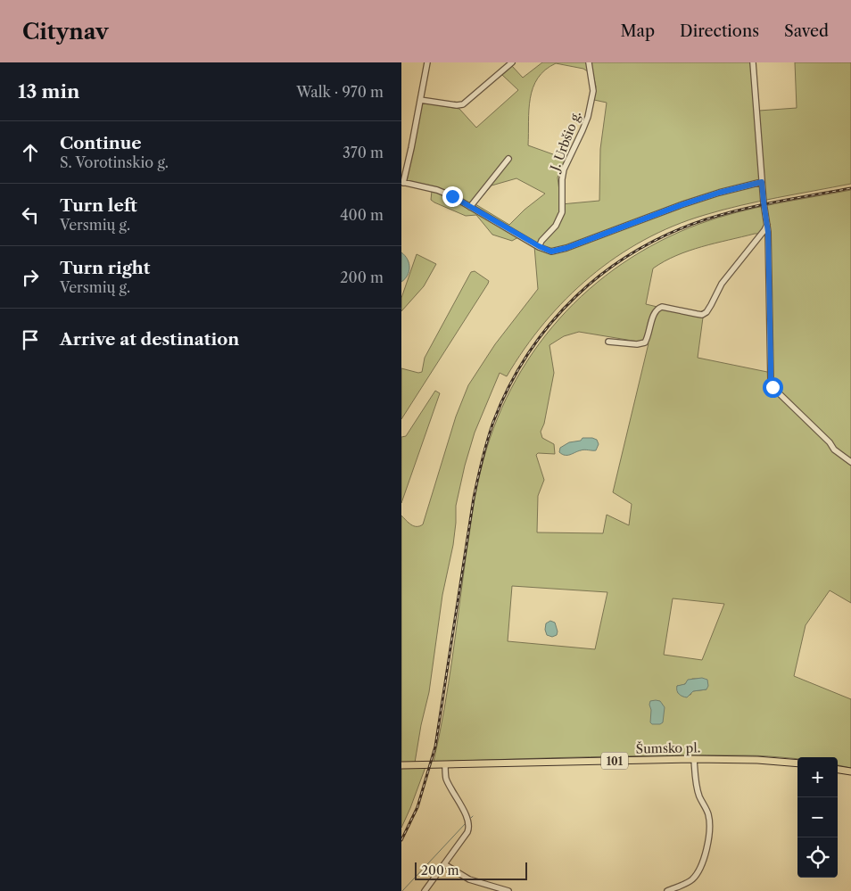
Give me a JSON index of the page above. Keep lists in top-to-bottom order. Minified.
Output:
{"streets":{"main road":["Šumsko pl.","101"],"street":["J. Urbšio g."]},"scale_bar":"200 m","page":{"header":"Citynav","nav":["Map","Directions","Saved"],"heading":["13 min","Walk · 970 m"],"list":[["Continue","S. Vorotinskio g.","370 m"],["Turn left","Versmių g.","400 m"],["Turn right","Versmių g.","200 m"],"Arrive at destination"],"map_buttons":["+","−"],"scale":"200 m"}}
